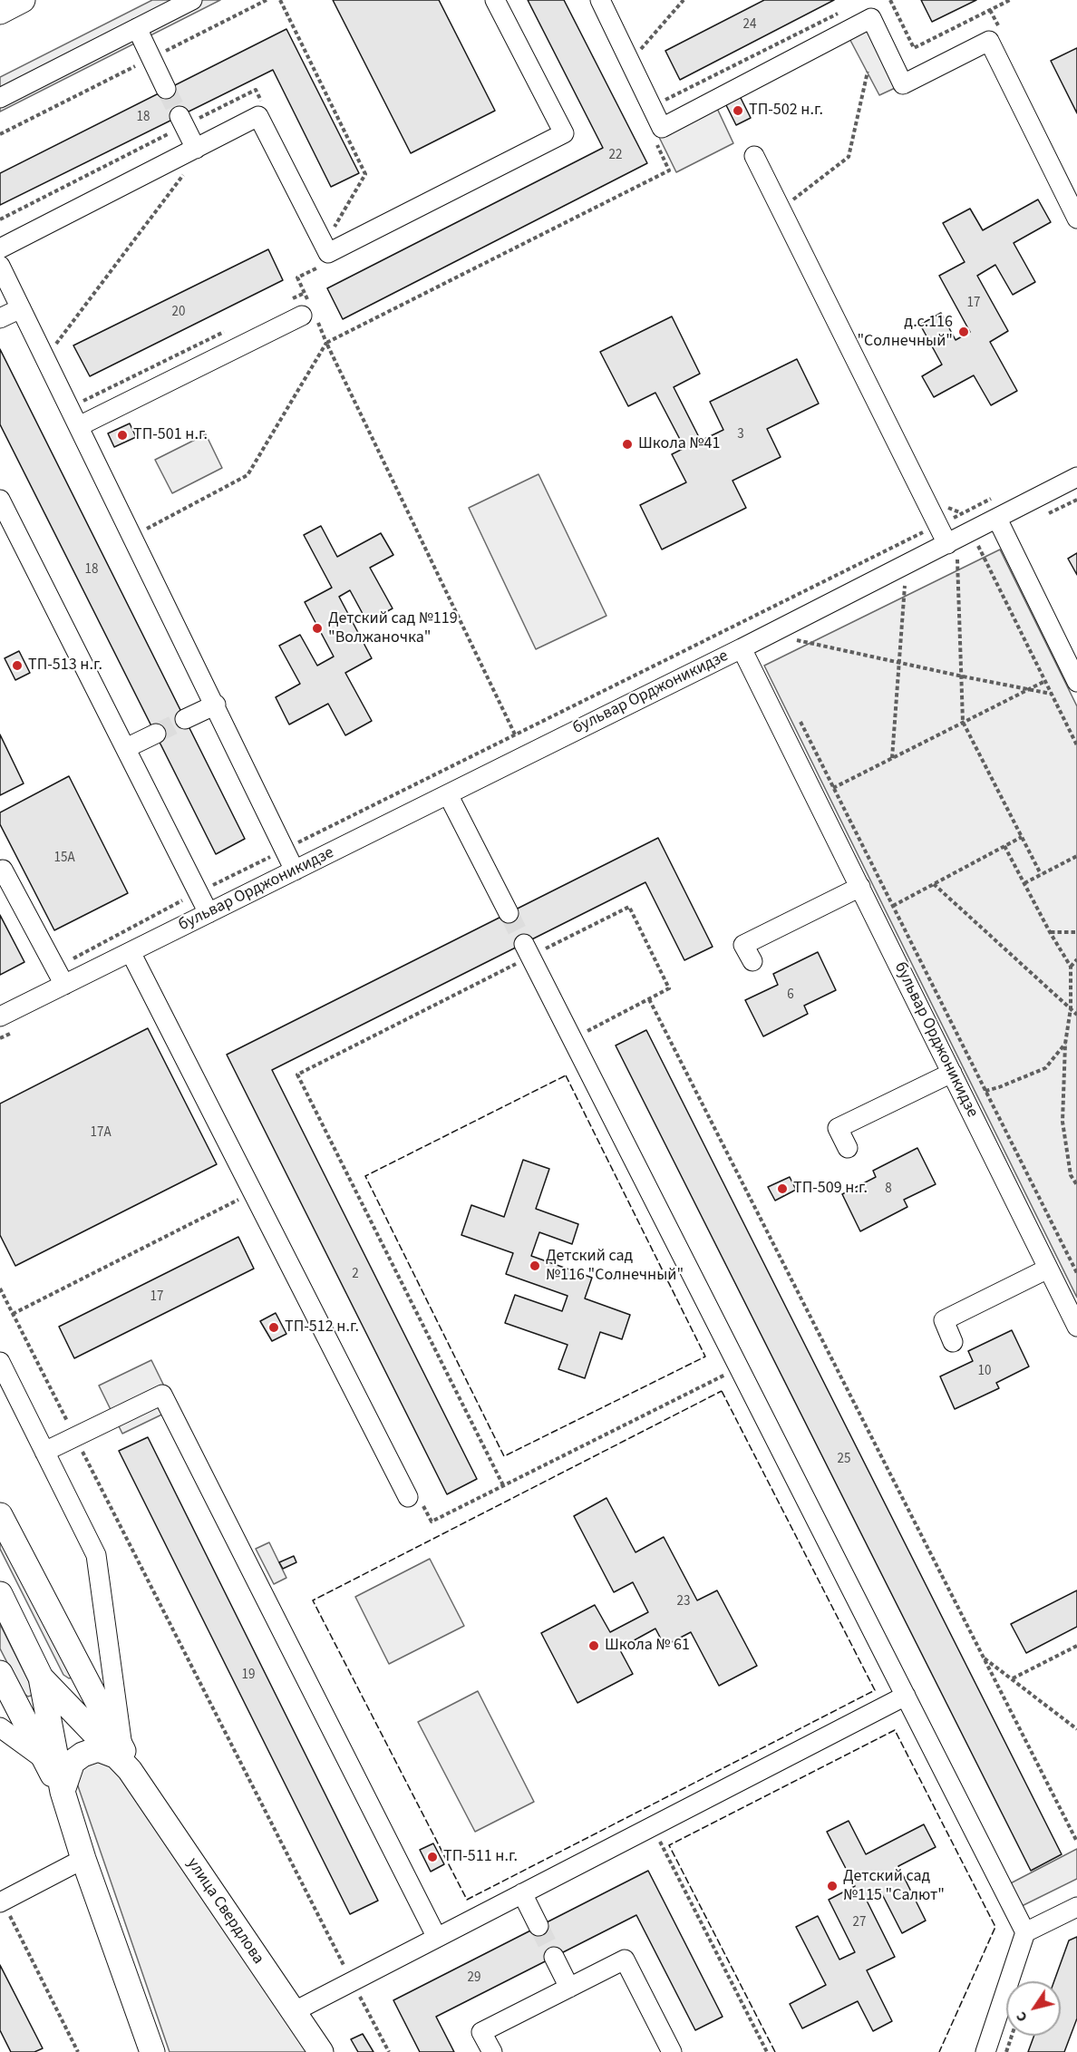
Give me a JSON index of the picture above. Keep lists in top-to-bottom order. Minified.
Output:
{"streets":{"main road":["улица Свердлова"],"street":["бульвар Орджоникидзе"]},"places":["ТП-502 н.г.","д.с.116 \"Солнечный\"","ТП-501 н.г.","Школа №41","Детский сад №119 \"Волжаночка\"","ТП-513 н.г.","ТП-509 н.г.","Детский сад №116 \"Солнечный\"","ТП-512 н.г.","Школа № 61","ТП-511 н.г.","Детский сад №115 \"Салют\""],"house_numbers":["24","18","22","17","20","3","18","15А","6","17А","8","2","17","10","25","23","19","27","29"],"north":"bottom left"}
